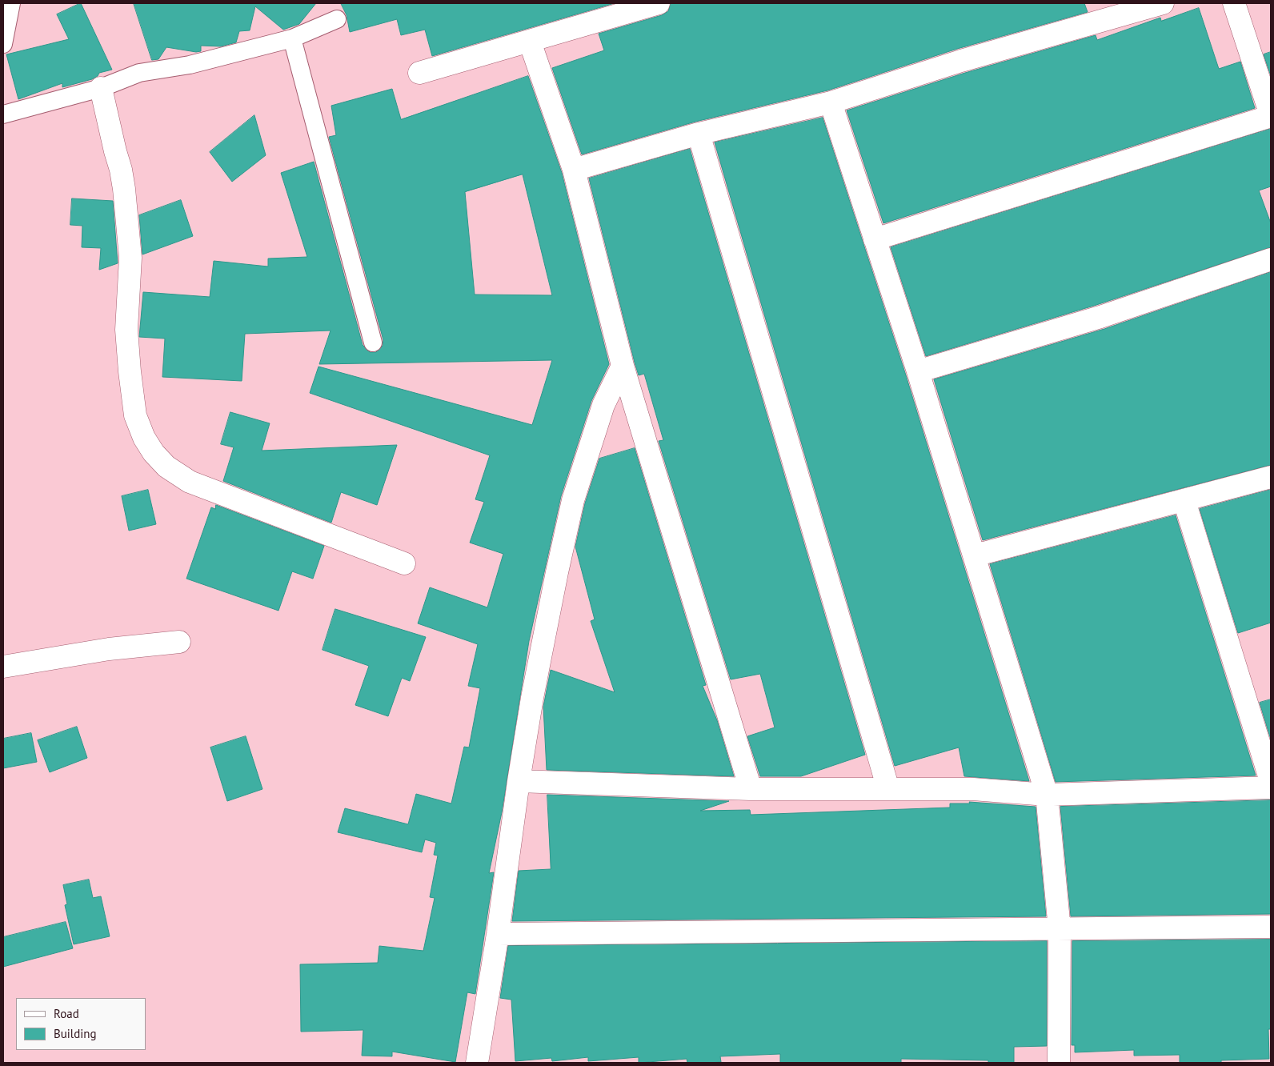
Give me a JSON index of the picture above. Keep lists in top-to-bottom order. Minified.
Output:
{"legend":["Road","Building"]}
